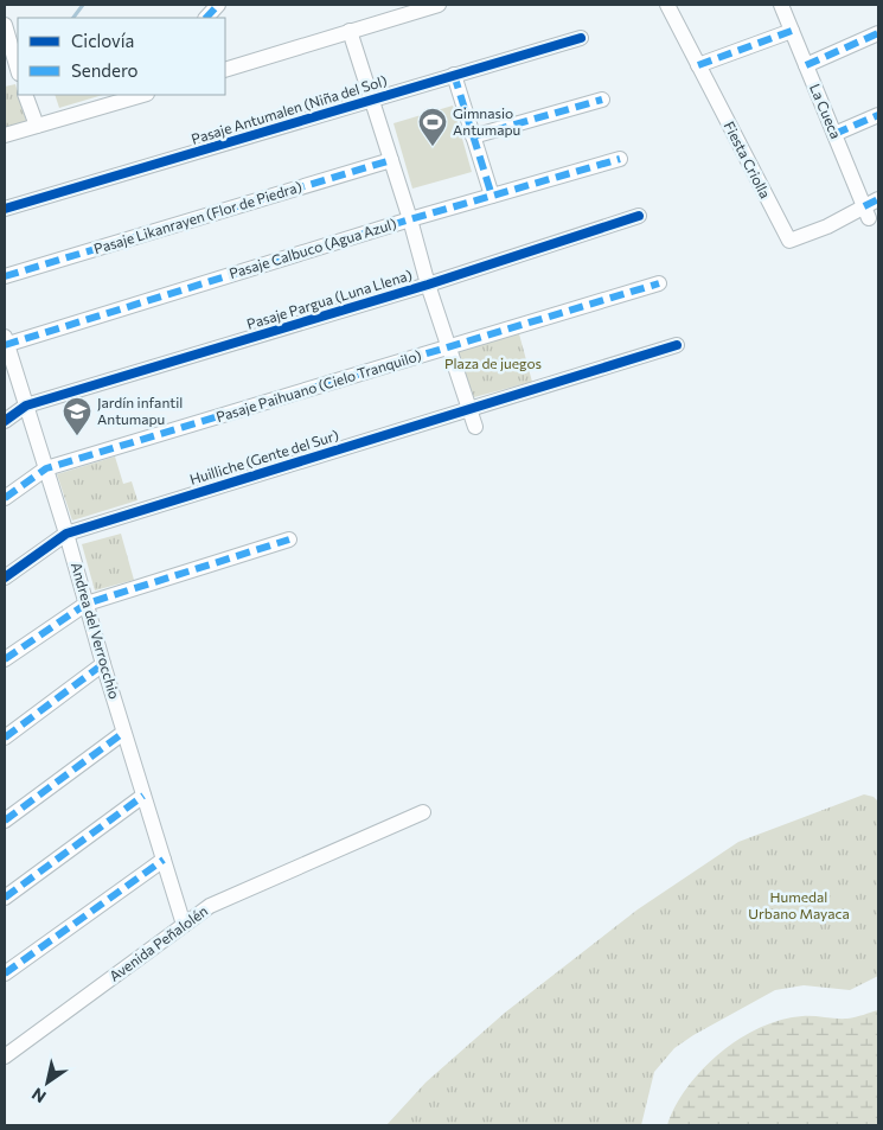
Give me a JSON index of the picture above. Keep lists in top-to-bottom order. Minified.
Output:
{"streets":{"street":["Pasaje Antumalen (Niña del Sol)","La Cueca","Fiesta Criolla","Pasaje Likanrayen (Flor de Piedra)","Pasaje Calbuco (Agua Azul)","Pasaje Pargua (Luna Llena)","Pasaje Paihuano (Cielo Tranquilo)","Huilliche (Gente del Sur)","Andrea del Verrocchio","Avenida Peñalolén"]},"crossings":[["La Cueca","Fiesta Criolla"],["Pasaje Calbuco (Agua Azul)","Andrea del Verrocchio"],["Pasaje Pargua (Luna Llena)","Andrea del Verrocchio"],["Pasaje Paihuano (Cielo Tranquilo)","Andrea del Verrocchio"],["Huilliche (Gente del Sur)","Andrea del Verrocchio"],["Andrea del Verrocchio","Avenida Peñalolén"]],"parks":["Plaza de juegos","Humedal Urbano Mayaca"],"places":{"sports":["Gimnasio Antumapu"],"school or university":["Jardín infantil Antumapu"]},"legend":["Ciclovía","Sendero"],"north":"bottom left"}
